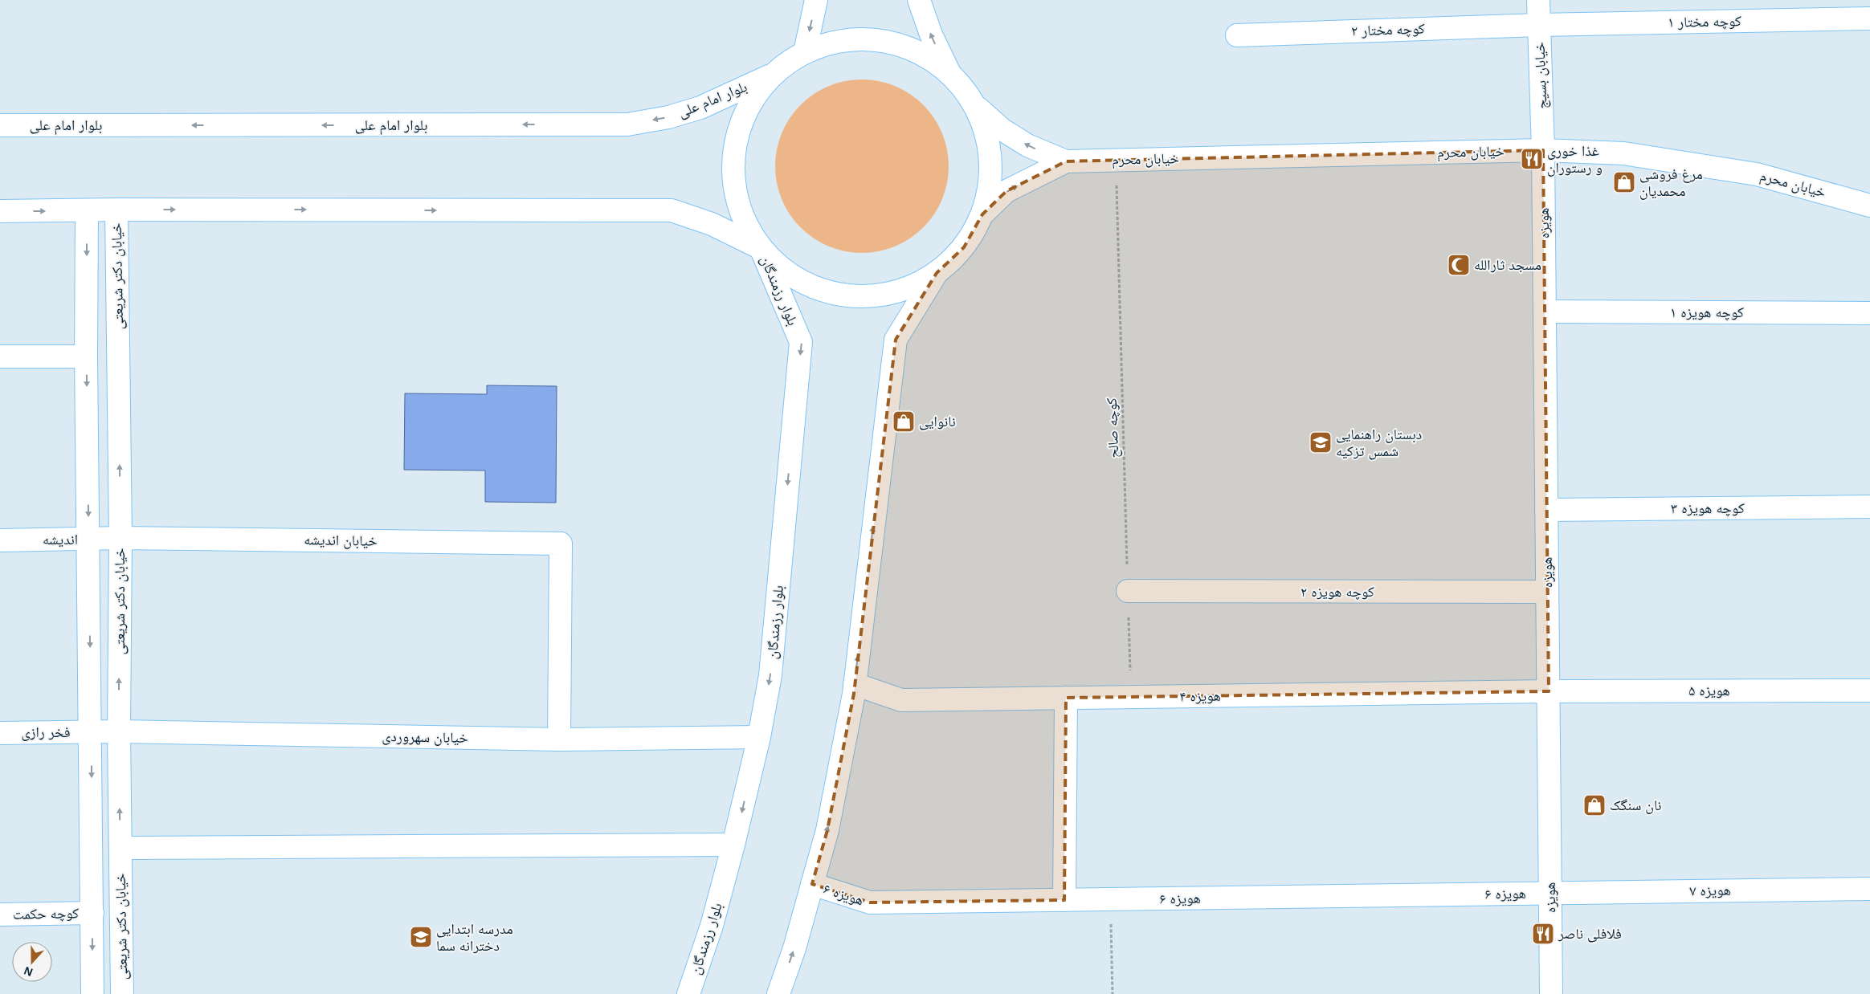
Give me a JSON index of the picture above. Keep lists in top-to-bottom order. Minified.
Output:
{"streets":{"street":["کوچه مختار ۱","کوچه مختار ۲","خیابان بسیج","بلوار امام على","خیابان محرم","هویزه","خیابان دکتر شریعتی","بلوار رزمندگان","کوچه هویزه ۱","کوچه هویزه ۳","اندیشه","خیابان اندیشه","کوچه هویزه ۲","هویزه ۵","هویزه ۴","فخر رازی","خیابان سهروردی","هویزه ۷","هویزه ۶","کوچه حکمت"],"path":["کوچه صالح"]},"crossings":[["کوچه مختار ۱","کوچه مختار ۲"],["کوچه مختار ۱","خیابان بسیج"],["کوچه مختار ۲","خیابان بسیج"],["خیابان بسیج","خیابان محرم"],["خیابان بسیج","هویزه"],["خیابان محرم","هویزه"],["خیابان محرم","کوچه صالح"],["هویزه","کوچه هویزه ۱"],["هویزه","کوچه هویزه ۳"],["هویزه","کوچه هویزه ۲"],["هویزه","هویزه ۵"],["هویزه","هویزه ۴"],["هویزه","هویزه ۷"],["هویزه","هویزه ۶"],["خیابان دکتر شریعتی","اندیشه"],["خیابان دکتر شریعتی","خیابان اندیشه"],["خیابان دکتر شریعتی","فخر رازی"],["خیابان دکتر شریعتی","خیابان سهروردی"],["خیابان دکتر شریعتی","کوچه حکمت"],["بلوار رزمندگان","خیابان سهروردی"],["کوچه صالح","کوچه هویزه ۲"],["کوچه صالح","هویزه ۴"],["اندیشه","خیابان اندیشه"],["خیابان اندیشه","خیابان سهروردی"],["هویزه ۵","هویزه ۴"],["فخر رازی","خیابان سهروردی"],["هویزه ۷","هویزه ۶"]],"places":{"restaurant":["غذا خوری و رستوران","فلافلی ناصر"],"shop":["مرغ فروشی محمدیان","نانوایی","نان سنگک"],"mosque":["مسجد ثارالله"],"school or university":["دبستان راهنمایی شمس تزکیه","مدرسه ابتدایی دخترانه سما"]},"north":"bottom"}
